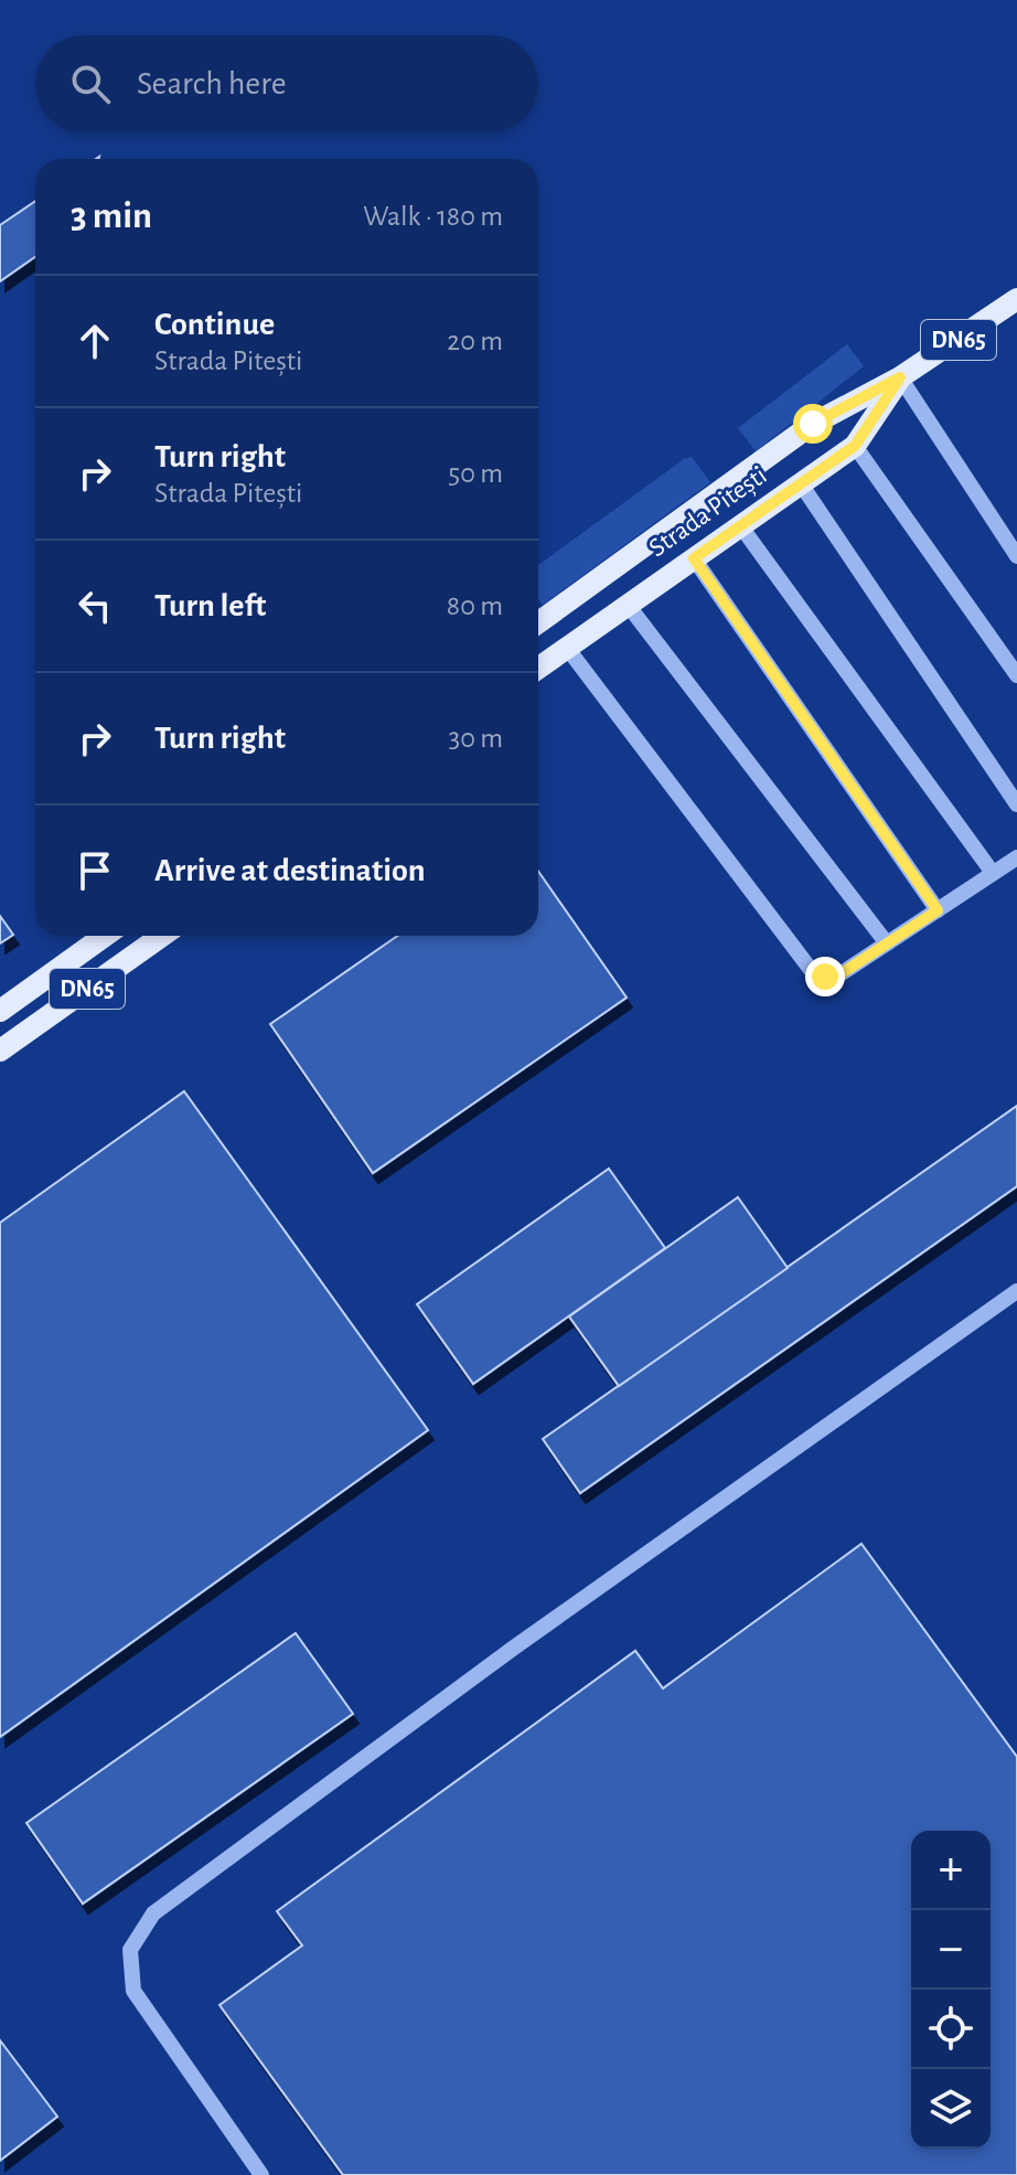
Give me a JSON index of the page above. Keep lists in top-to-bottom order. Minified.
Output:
{"streets":{"main road":["DN65","Strada Pitești"]},"page":{"search":"Search here","heading":["3 min","Walk · 180 m"],"list":[["Continue","Strada Pitești","20 m"],["Turn right","Strada Pitești","50 m"],["Turn left","80 m"],["Turn right","30 m"],"Arrive at destination"],"map_buttons":["+","−"]}}
